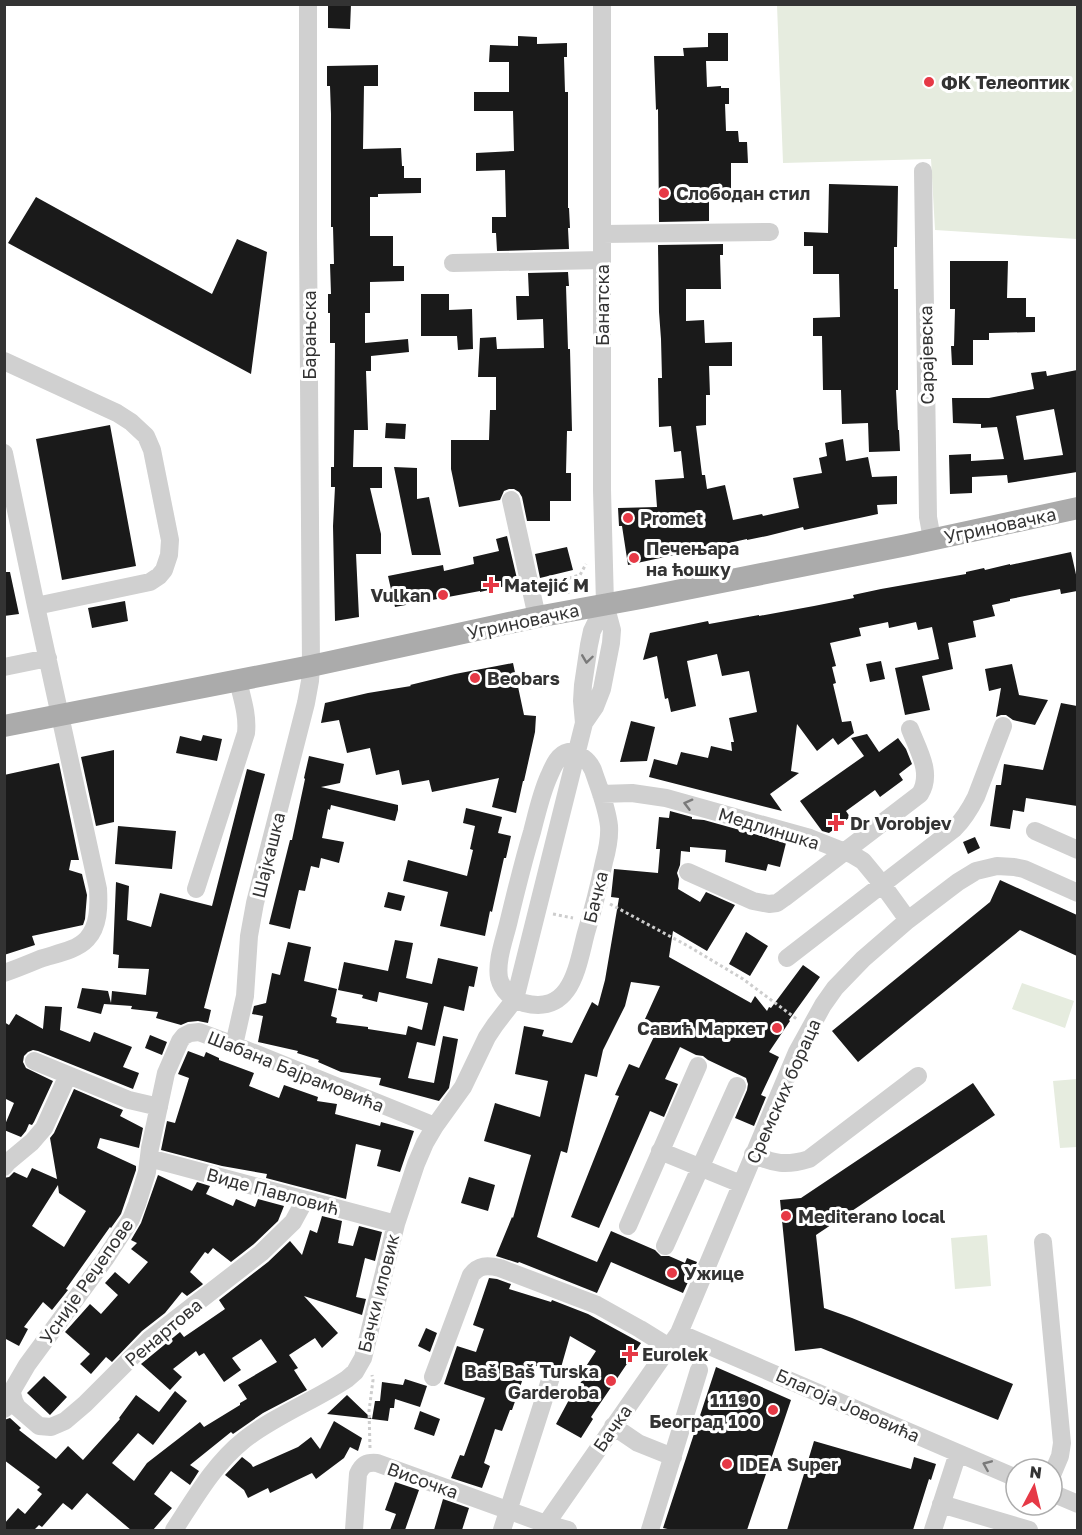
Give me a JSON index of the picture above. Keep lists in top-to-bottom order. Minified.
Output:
{"streets":{"main road":["Угриновачка"],"street":["Банатска","Барањска","Сарајевска","Медлиншка","Шајкашка","Бачка","Шабана Бајрамовића","Сремских бораца","Виде Павловић","Усније Реџепове","Бачки иловик","Ренартова","Благоја Јововића","Височка"]},"crossings":[["Банатска","Угриновачка"],["Барањска","Угриновачка"],["Барањска","Шајкашка"],["Сарајевска","Угриновачка"],["Угриновачка","Шајкашка"],["Медлиншка","Бачка"],["Медлиншка","Сремских бораца"],["Шајкашка","Шабана Бајрамовића"],["Бачка","Сремских бораца"],["Бачка","Бачки иловик"],["Бачка","Благоја Јововића"],["Бачка","Височка"],["Шабана Бајрамовића","Усније Реџепове"],["Шабана Бајрамовића","Бачки иловик"],["Сремских бораца","Благоја Јововића"],["Виде Павловић","Усније Реџепове"],["Виде Павловић","Бачки иловик"],["Виде Павловић","Ренартова"],["Усније Реџепове","Ренартова"]],"one_way":["Медлиншка"],"places":{"other":["ФК Телеоптик","Слободан стил","Promet","Печењара на ћошку","Vulkan","Beobars","Савић Маркет","Mediterano local","Ужице","Baš Baš Turska Garderoba","11190 Београд 100","IDEA Super"],"health":["Matejić M","Dr Vorobjev","Eurolek"]},"north":"top"}
